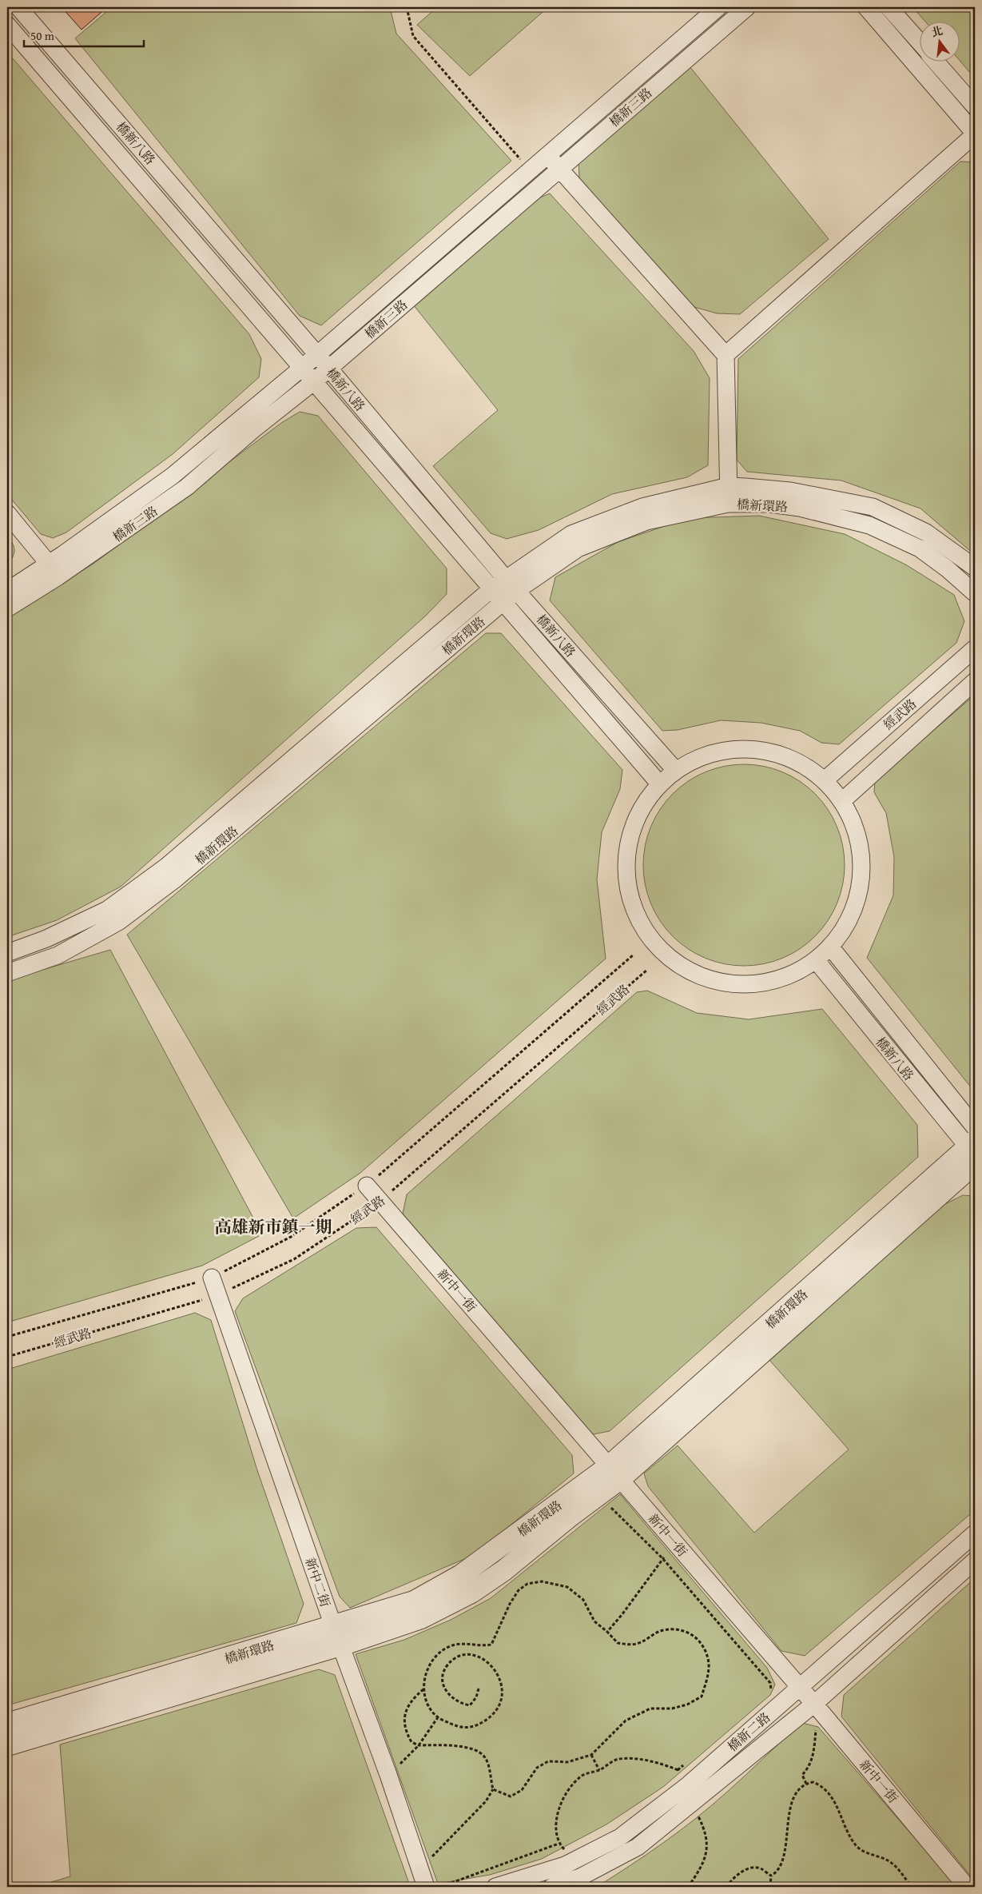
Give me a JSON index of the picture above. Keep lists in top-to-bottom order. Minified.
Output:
{"streets":{"street":["橋新三路","橋新八路","橋新環路","經武路","新中一街","新中二街","橋新二路"]},"crossings":[["橋新三路","橋新八路"],["橋新八路","橋新環路"],["橋新環路","新中一街"],["橋新環路","新中二街"],["經武路","新中一街"],["經武路","新中二街"],["新中一街","橋新二路"]],"districts":["高雄新市鎮一期"],"scale_bar":"50 m","north":"top"}
